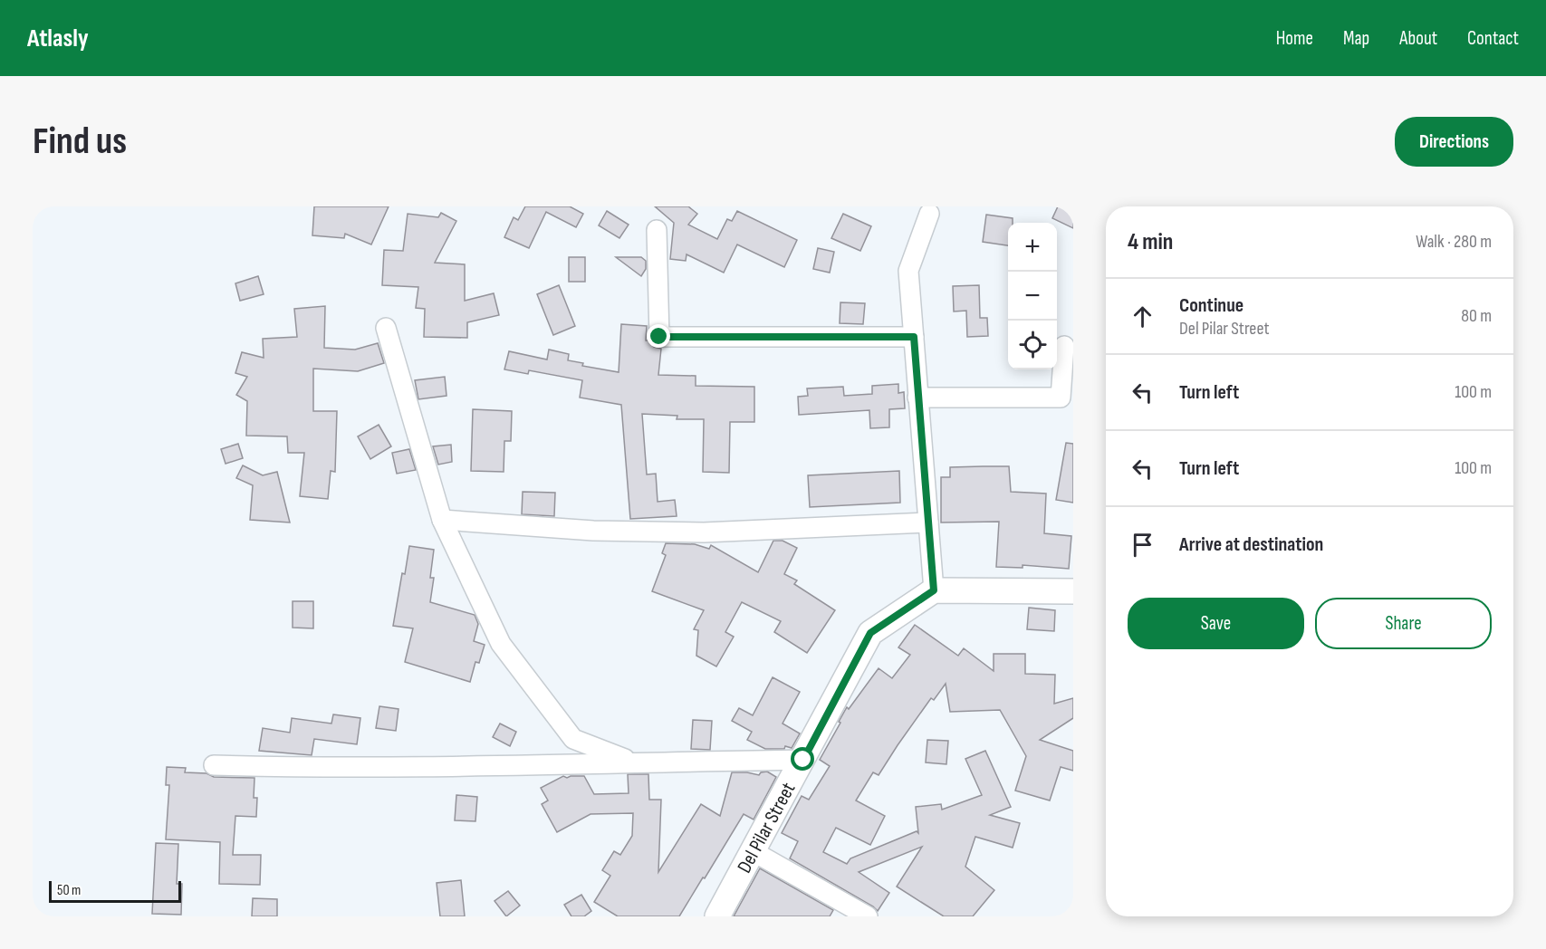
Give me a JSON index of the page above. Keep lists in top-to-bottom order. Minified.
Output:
{"streets":{"street":["Del Pilar Street"]},"scale_bar":"50 m","page":{"header":"Atlasly","nav":["Home","Map","About","Contact"],"buttons":["Directions",["Save","Share"]],"title":"Find us","heading":["4 min","Walk · 280 m"],"map_buttons":["+","−"],"list":[["Continue","Del Pilar Street","80 m"],["Turn left","100 m"],["Turn left","100 m"],"Arrive at destination"],"scale":"50 m"}}
